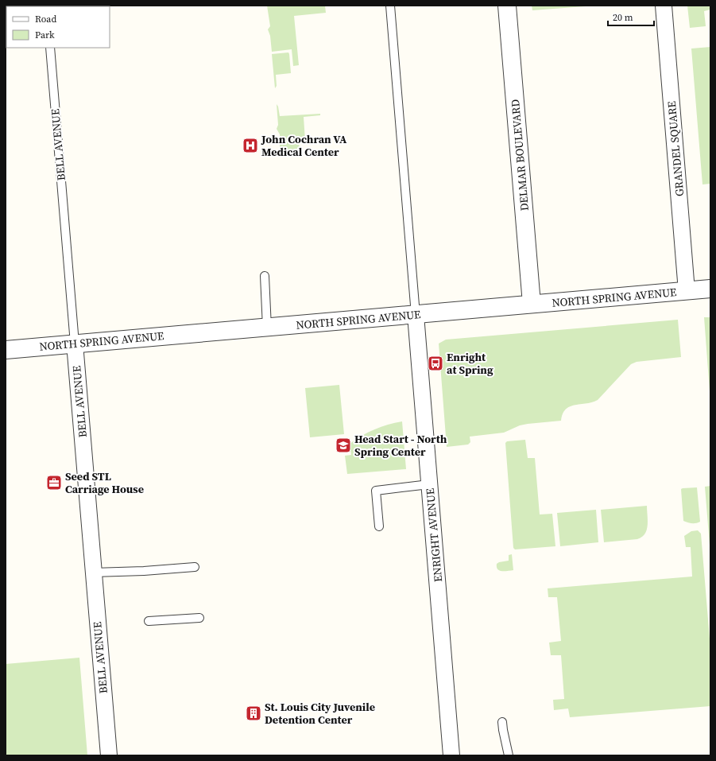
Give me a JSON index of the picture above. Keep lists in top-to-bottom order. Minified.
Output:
{"streets":{"street":["BELL AVENUE","GRANDEL SQUARE","DELMAR BOULEVARD","NORTH SPRING AVENUE","ENRIGHT AVENUE"]},"crossings":[["BELL AVENUE","NORTH SPRING AVENUE"],["GRANDEL SQUARE","NORTH SPRING AVENUE"],["DELMAR BOULEVARD","NORTH SPRING AVENUE"],["NORTH SPRING AVENUE","ENRIGHT AVENUE"]],"places":{"hospital":["John Cochran VA Medical Center"],"bus stop":["Enright at Spring"],"school or university":["Head Start - North Spring Center"],"office":["Seed STL Carriage House"],"building":["St. Louis City Juvenile Detention Center"]},"legend":["Road","Park"],"scale_bar":"20 m"}
